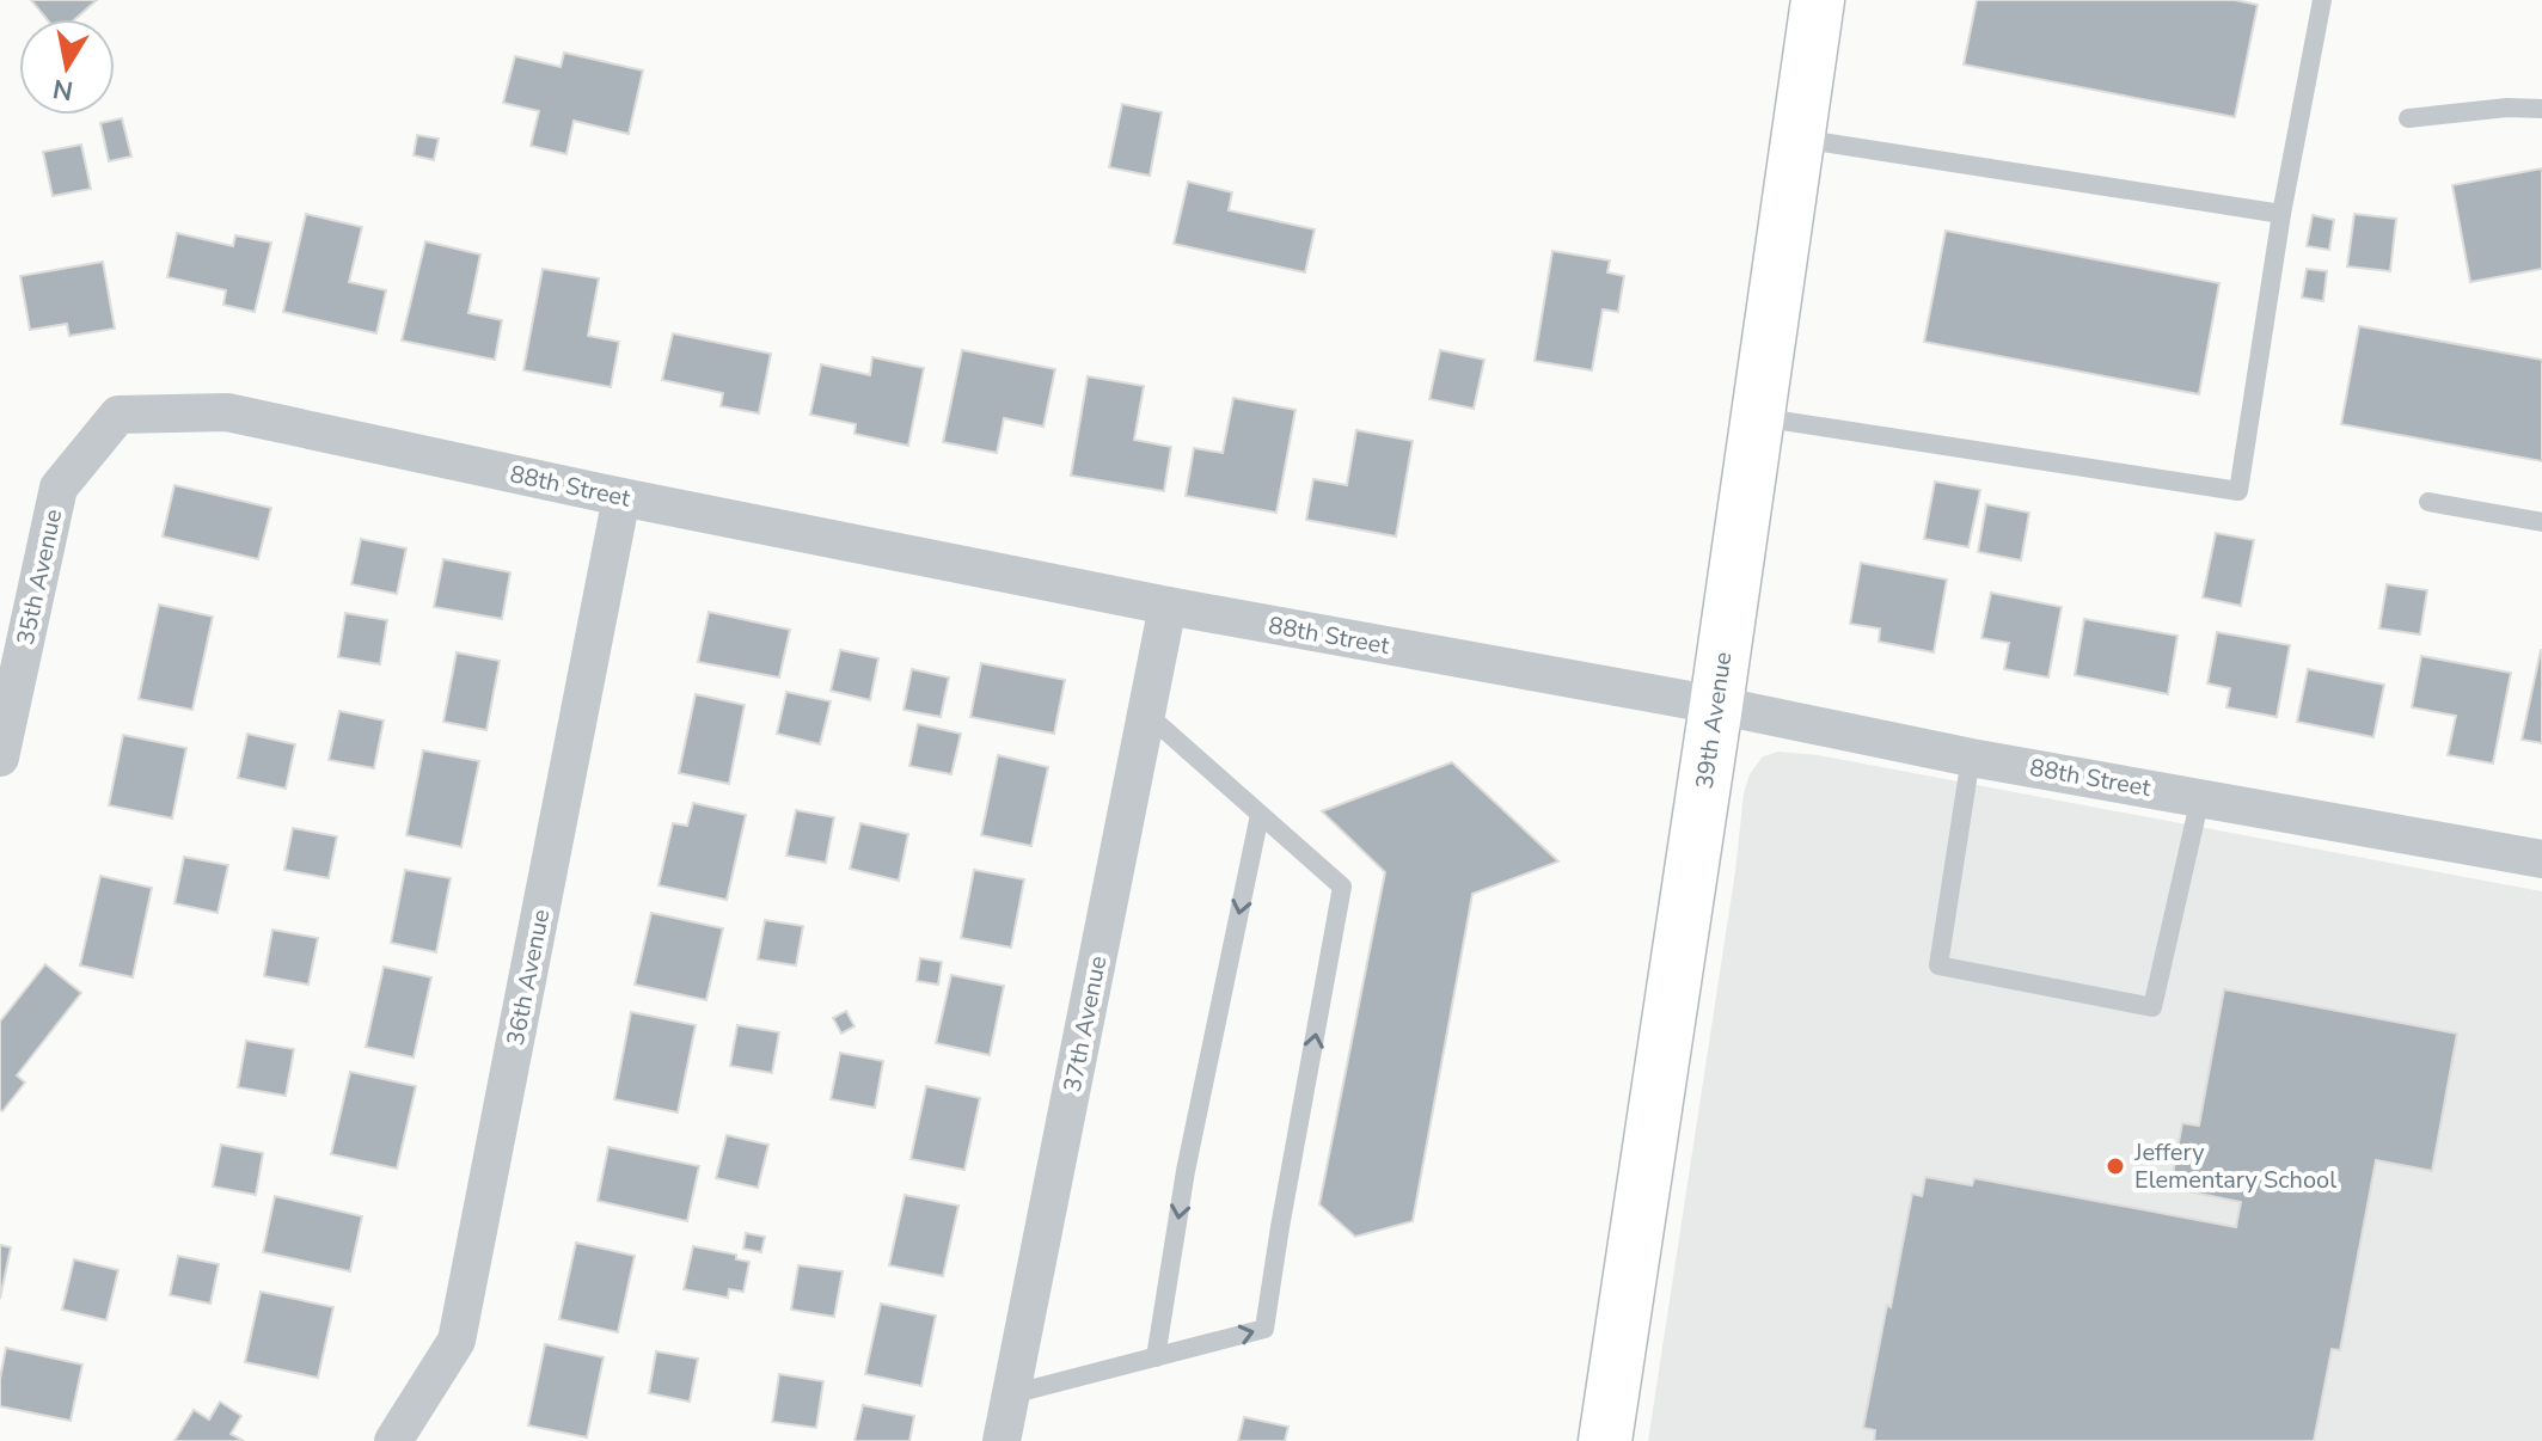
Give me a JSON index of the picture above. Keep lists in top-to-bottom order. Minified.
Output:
{"streets":{"main road":["39th Avenue"],"street":["88th Street","35th Avenue","36th Avenue","37th Avenue"]},"crossings":[["88th Street","35th Avenue"],["88th Street","39th Avenue"],["88th Street","36th Avenue"],["88th Street","37th Avenue"]],"places":["Jeffery Elementary School"],"north":"bottom"}
